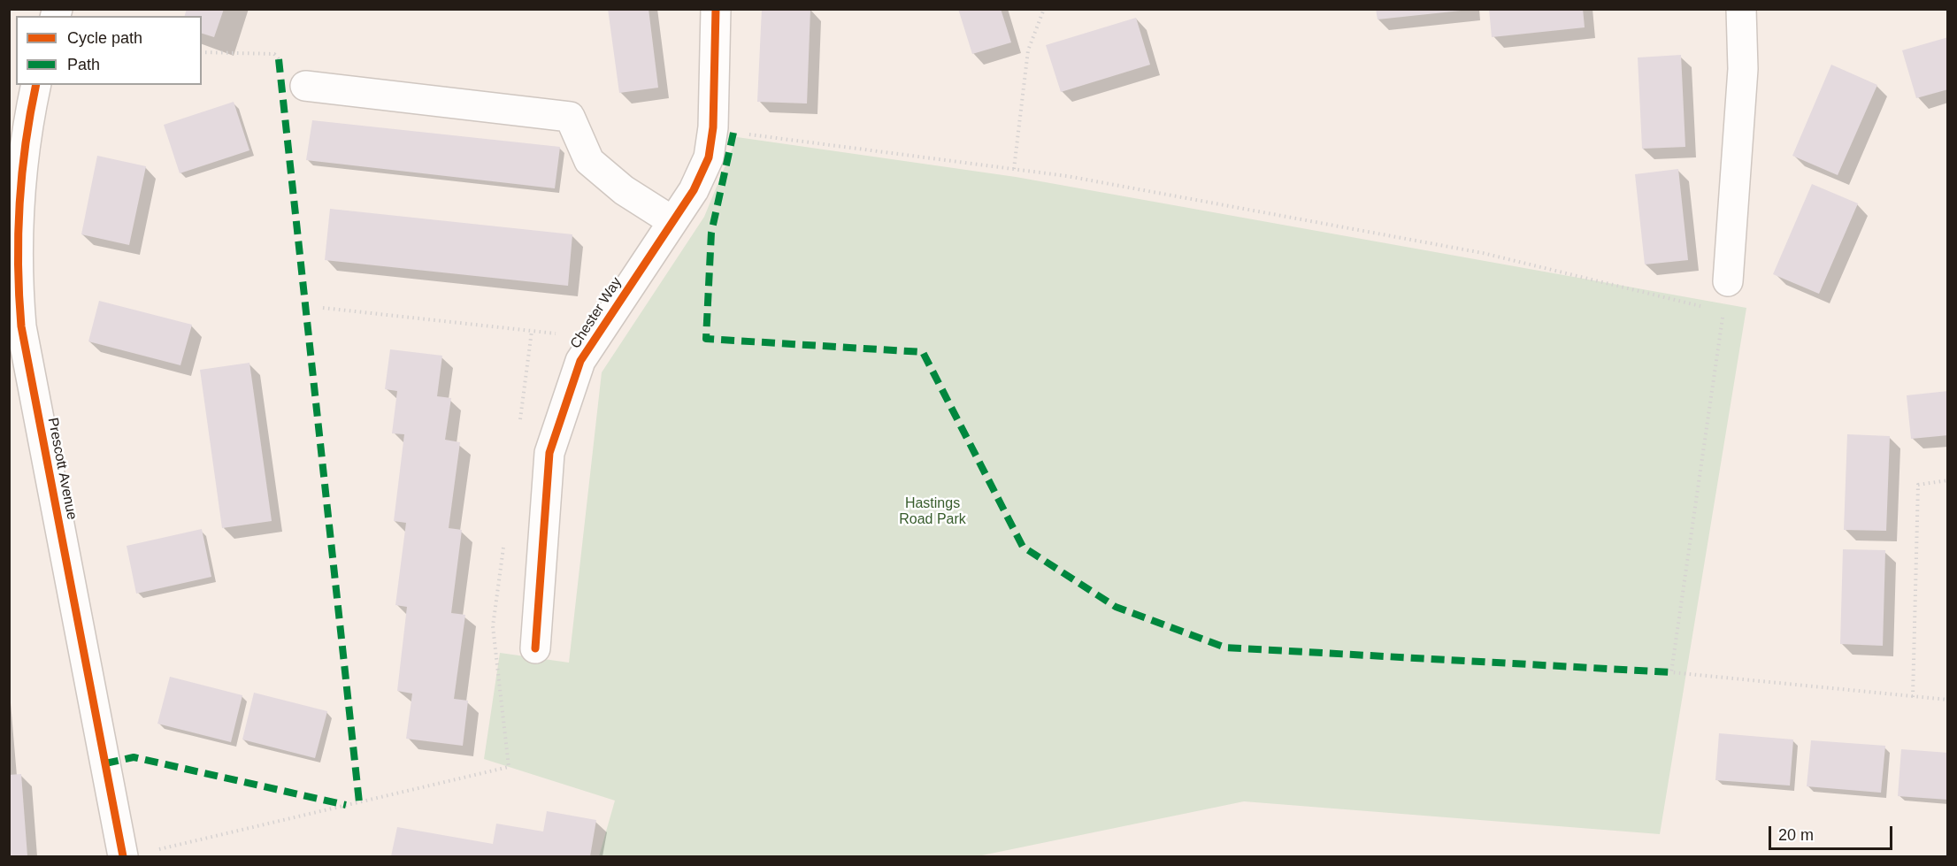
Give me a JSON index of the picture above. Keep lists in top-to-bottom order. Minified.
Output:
{"streets":{"street":["Chester Way","Prescott Avenue"]},"parks":["Hastings Road Park"],"legend":["Cycle path","Path"],"scale_bar":"20 m"}
